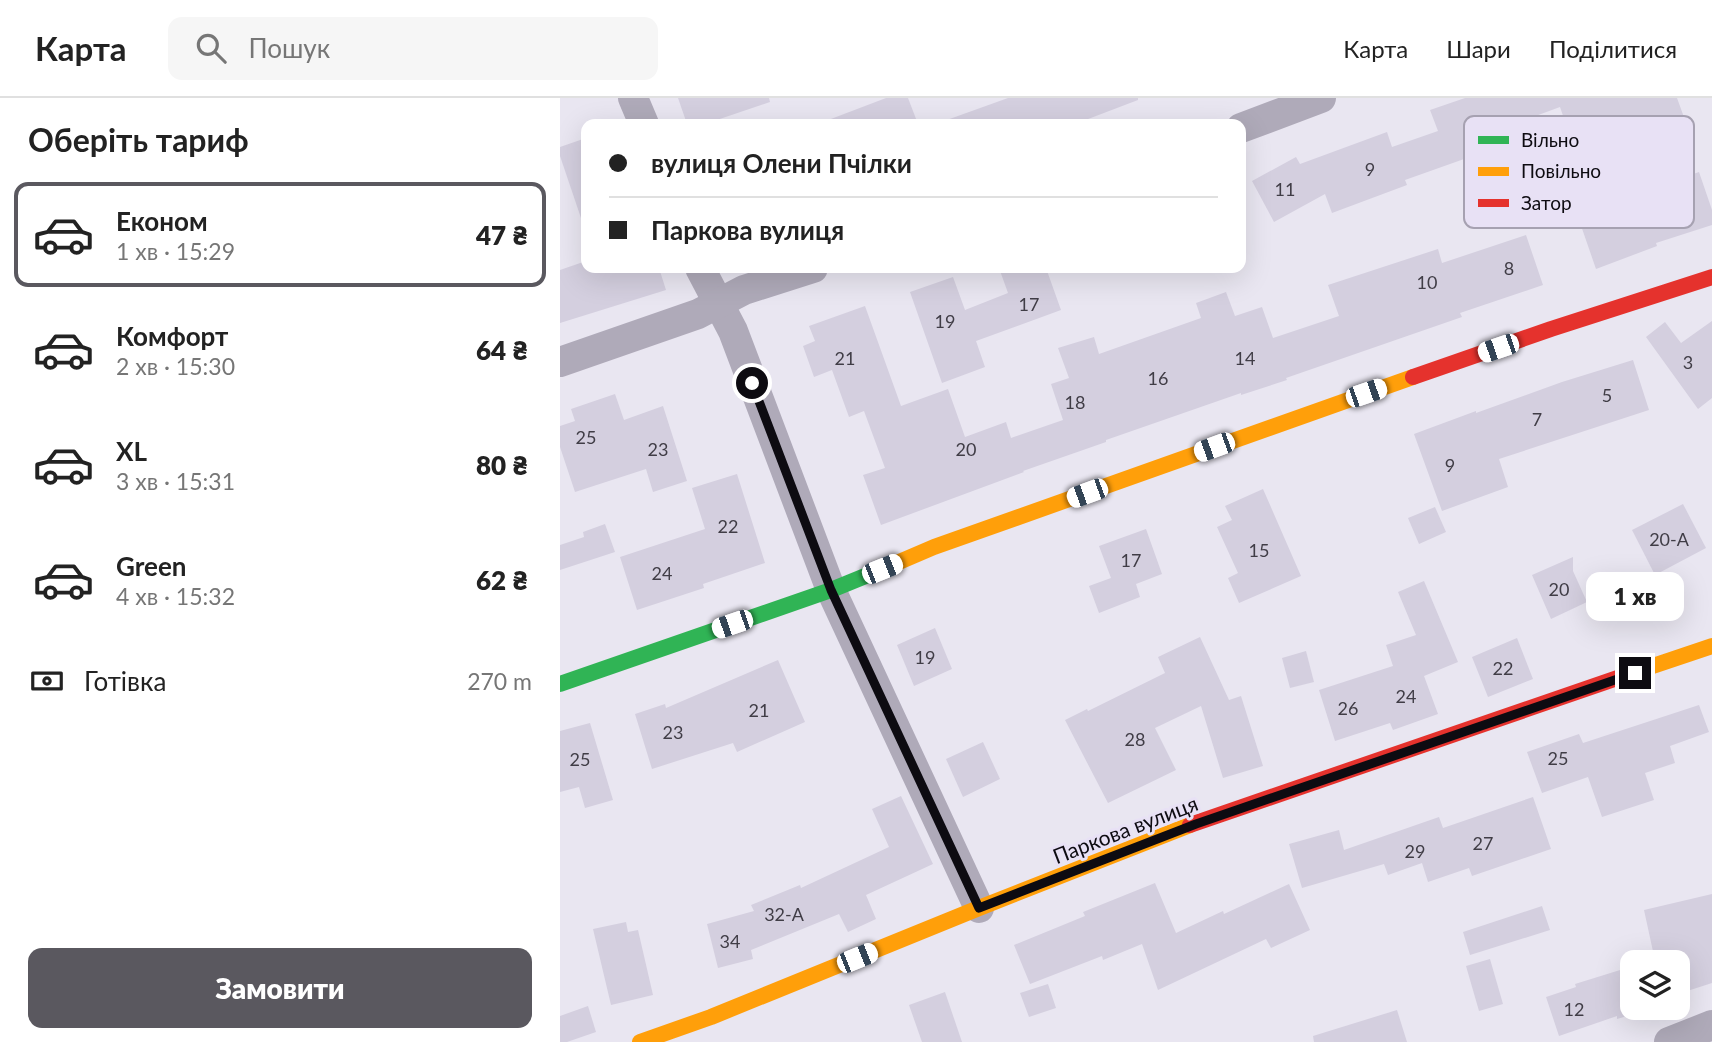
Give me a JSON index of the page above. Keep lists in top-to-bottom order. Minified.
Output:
{"streets":{"street":["Паркова вулиця"]},"house_numbers":["9","11","8","10","17","19","21","14","3","16","5","18","7","25","23","20","9","22","20-А","15","17","24","20","19","22","24","26","21","23","28","25","25","27","29","32-А","34","12"],"legend":["Вільно","Повільно","Затор"],"page":{"header":"Карта","search":"Пошук","nav":["Карта","Шари","Поділитися"],"heading":"Оберіть тариф","banner":["вулиця Олени Пчілки","Паркова вулиця"],"list":[{"name":"Економ","note":"1 хв · 15:29","value":"47 ₴"},{"name":"Комфорт","note":"2 хв · 15:30","value":"64 ₴"},{"name":"XL","note":"3 хв · 15:31","value":"80 ₴"},{"name":"Green","note":"4 хв · 15:32","value":"62 ₴"}],"bubble":"1 хв","pay":["Готівка","270 m"],"buttons":"Замовити"}}
